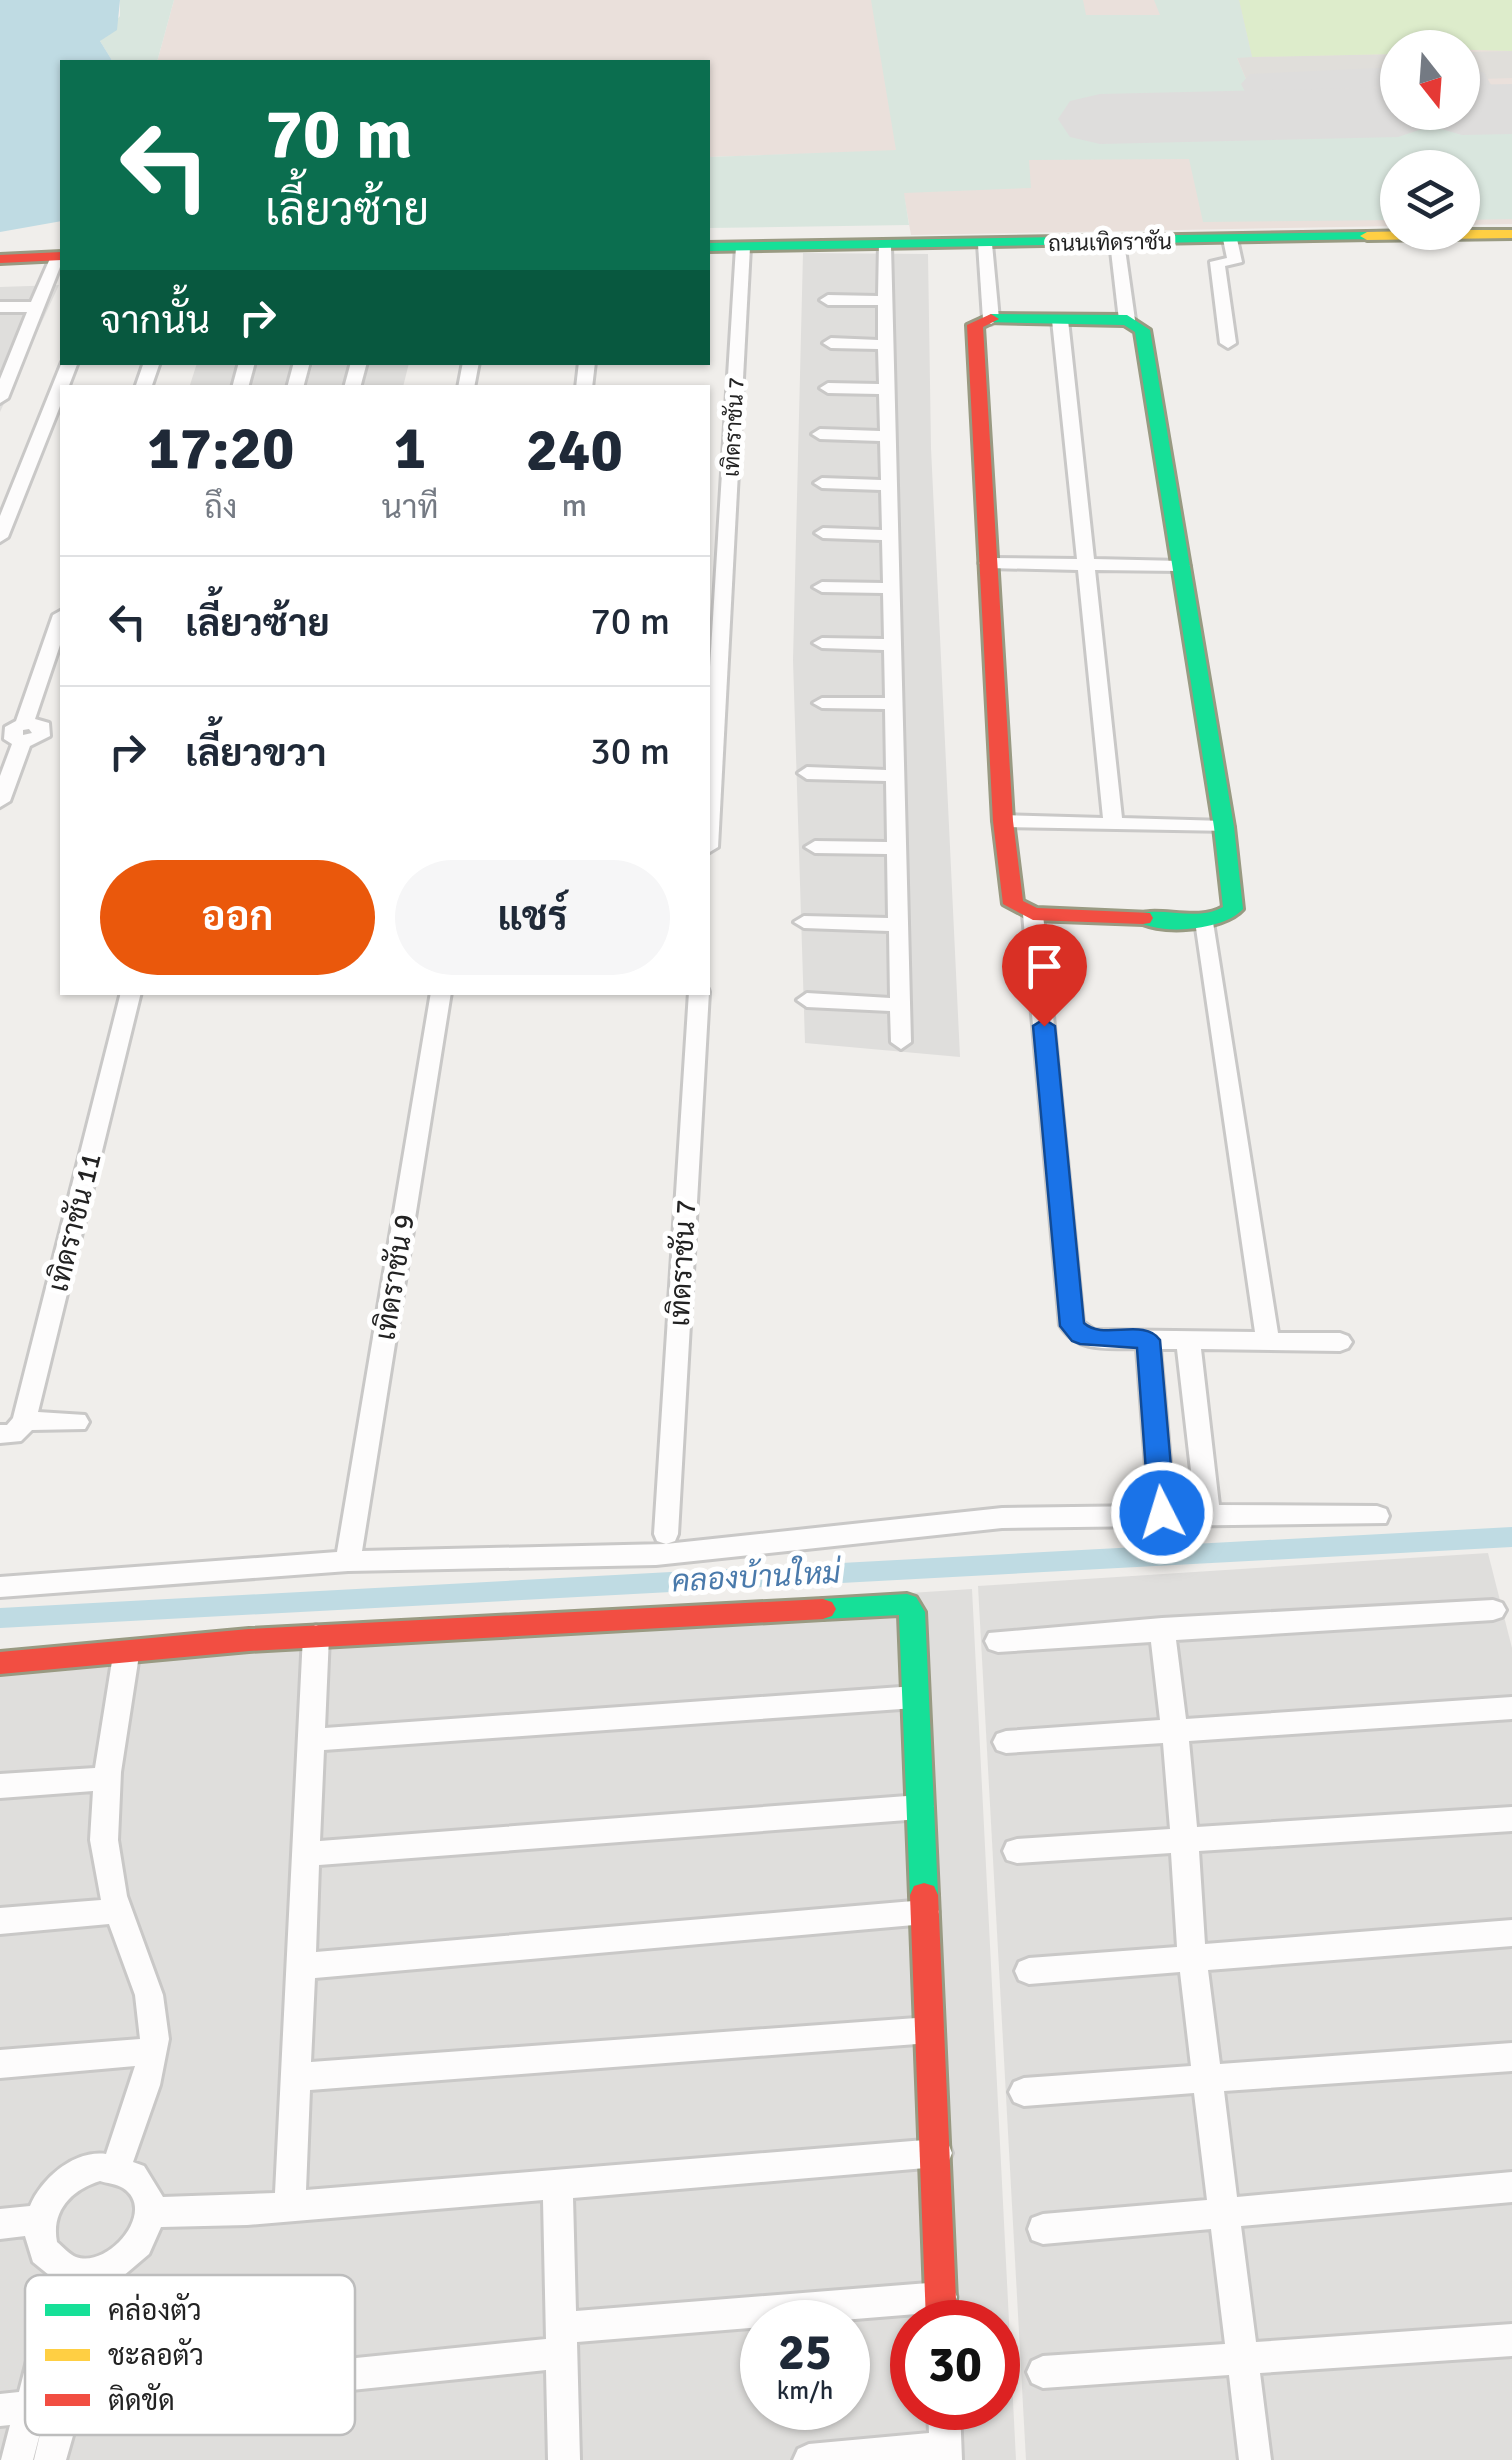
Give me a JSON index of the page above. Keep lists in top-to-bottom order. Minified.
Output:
{"streets":{"street":["ถนนเทิดราชัน","เทิดราชัน 7","เทิดราชัน 11","เทิดราชัน 9"]},"crossings":[["ถนนเทิดราชัน","เทิดราชัน 7"]],"water":["คลองบ้านใหม่"],"legend":["คล่องตัว","ชะลอตัว","ติดขัด"],"north":"bottom","page":{"turn":["70 m","เลี้ยวซ้าย"],"then":"จากนั้น","eta":["17:20","ถึง","1","นาที","240","m"],"list":[{"name":"เลี้ยวซ้าย","value":"70 m"},{"name":"เลี้ยวขวา","value":"30 m"}],"buttons":["ออก","แชร์"],"speed":"25 km/h","limit":"30"}}
